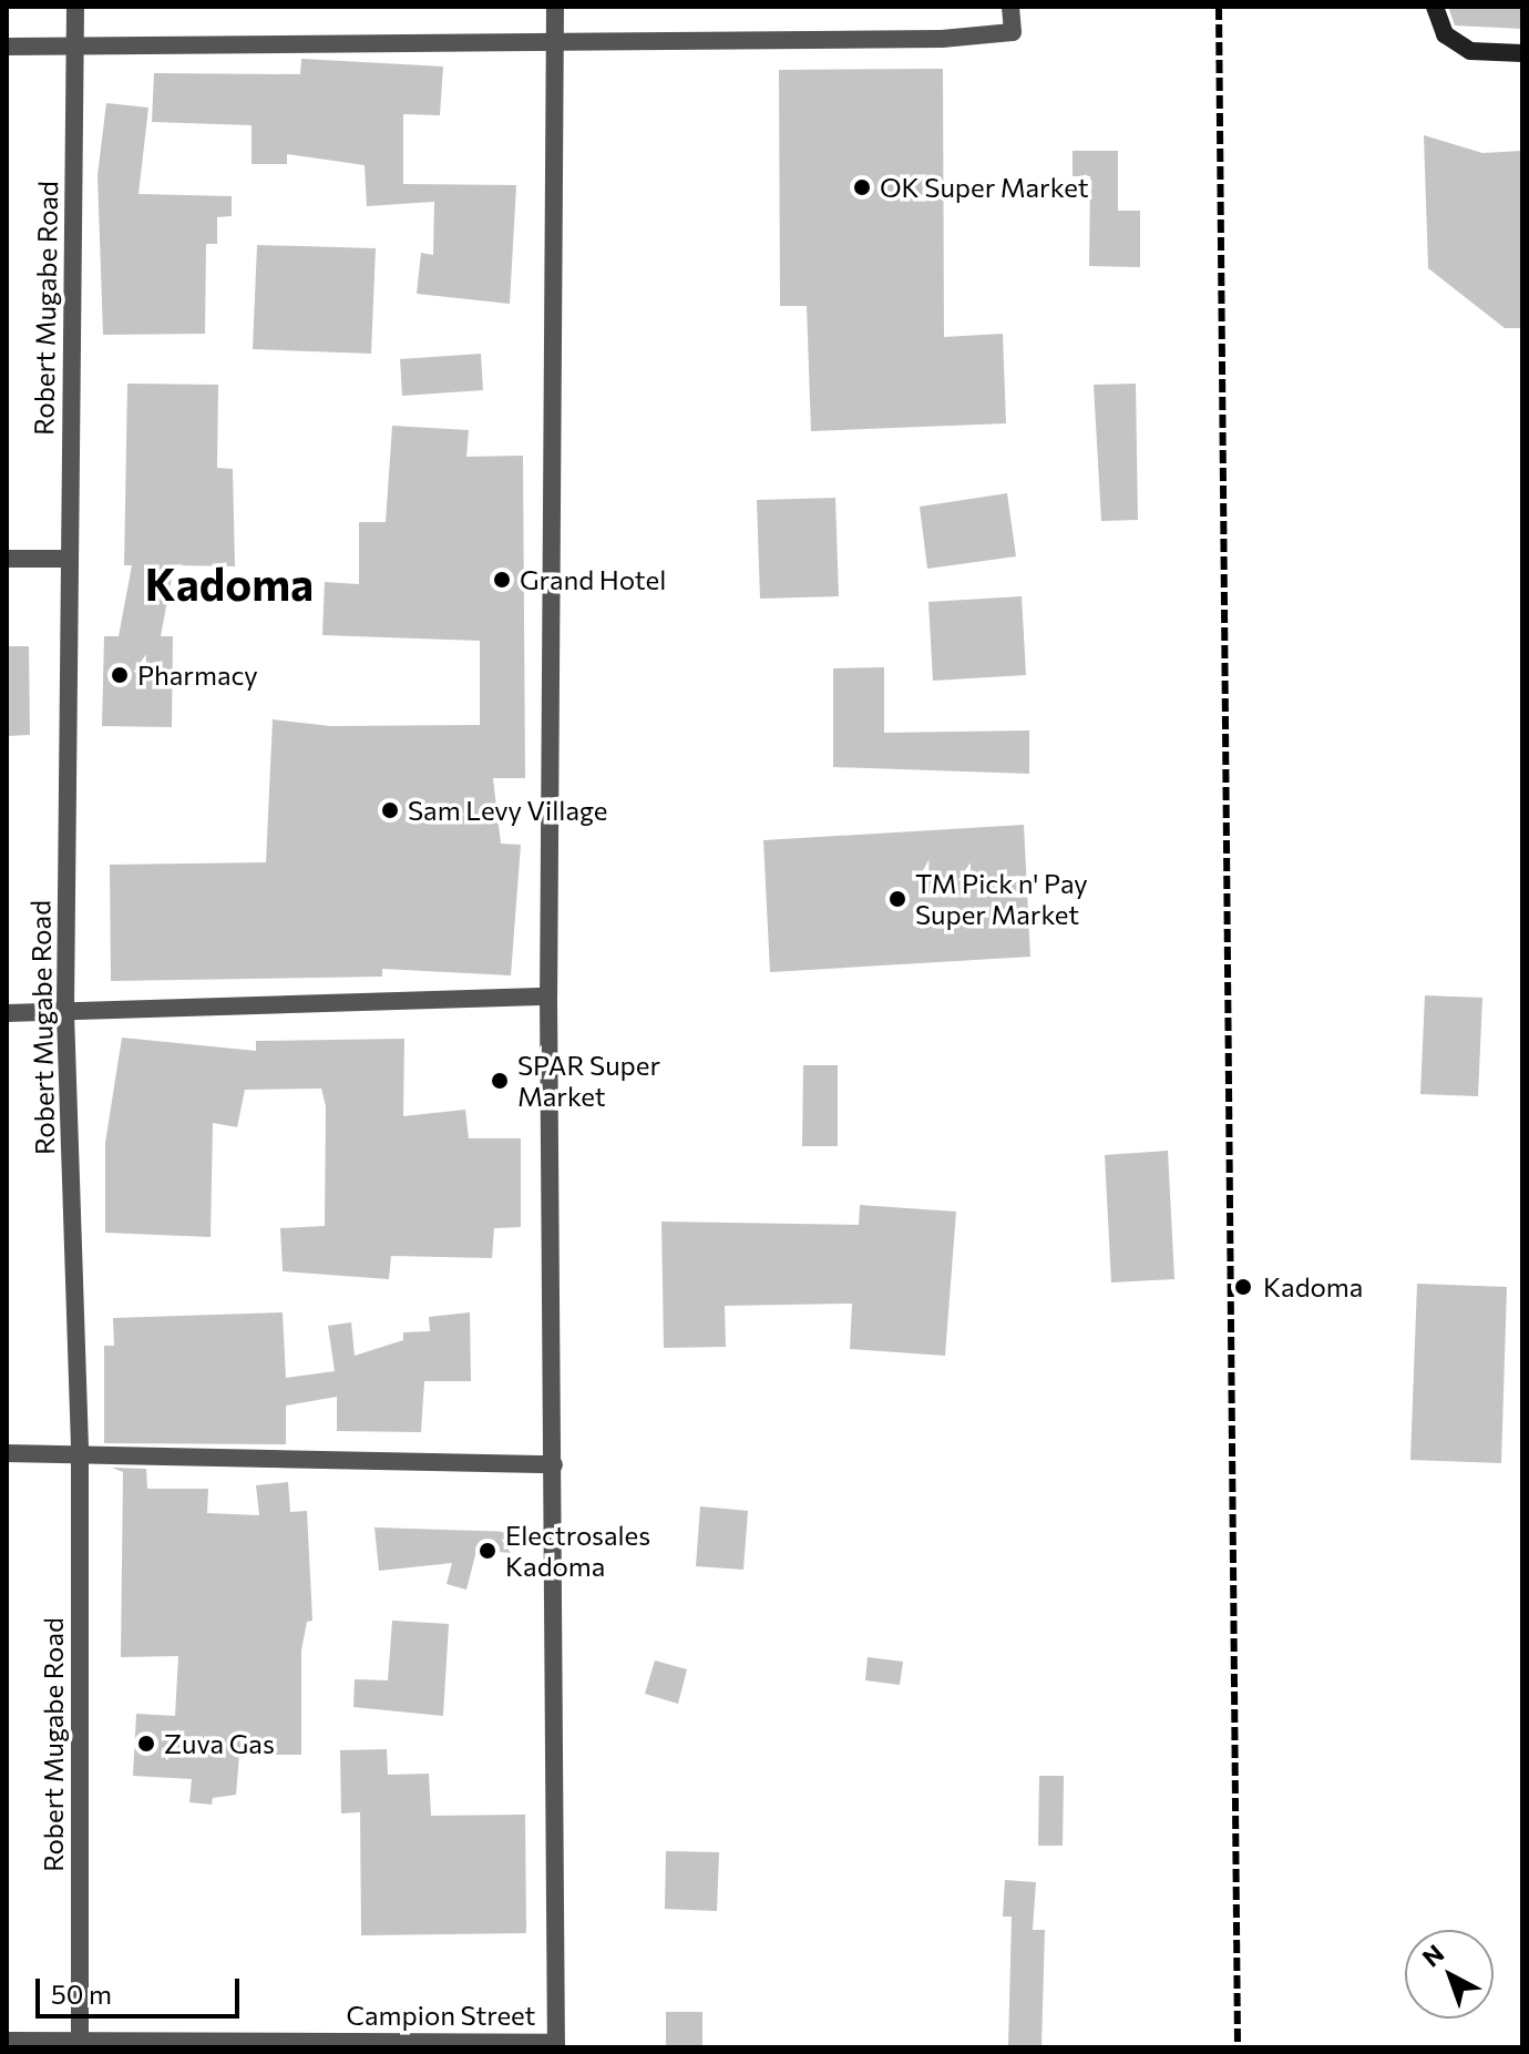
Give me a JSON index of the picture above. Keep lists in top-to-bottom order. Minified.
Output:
{"streets":{"street":["Robert Mugabe Road","Campion Street"]},"crossings":[["Robert Mugabe Road","Campion Street"]],"districts":["Kadoma"],"places":["OK Super Market","Grand Hotel","Pharmacy","Sam Levy Village","TM Pick n' Pay Super Market","SPAR Super Market","Kadoma","Electrosales Kadoma","Zuva Gas"],"scale_bar":"50 m","north":"top left"}
